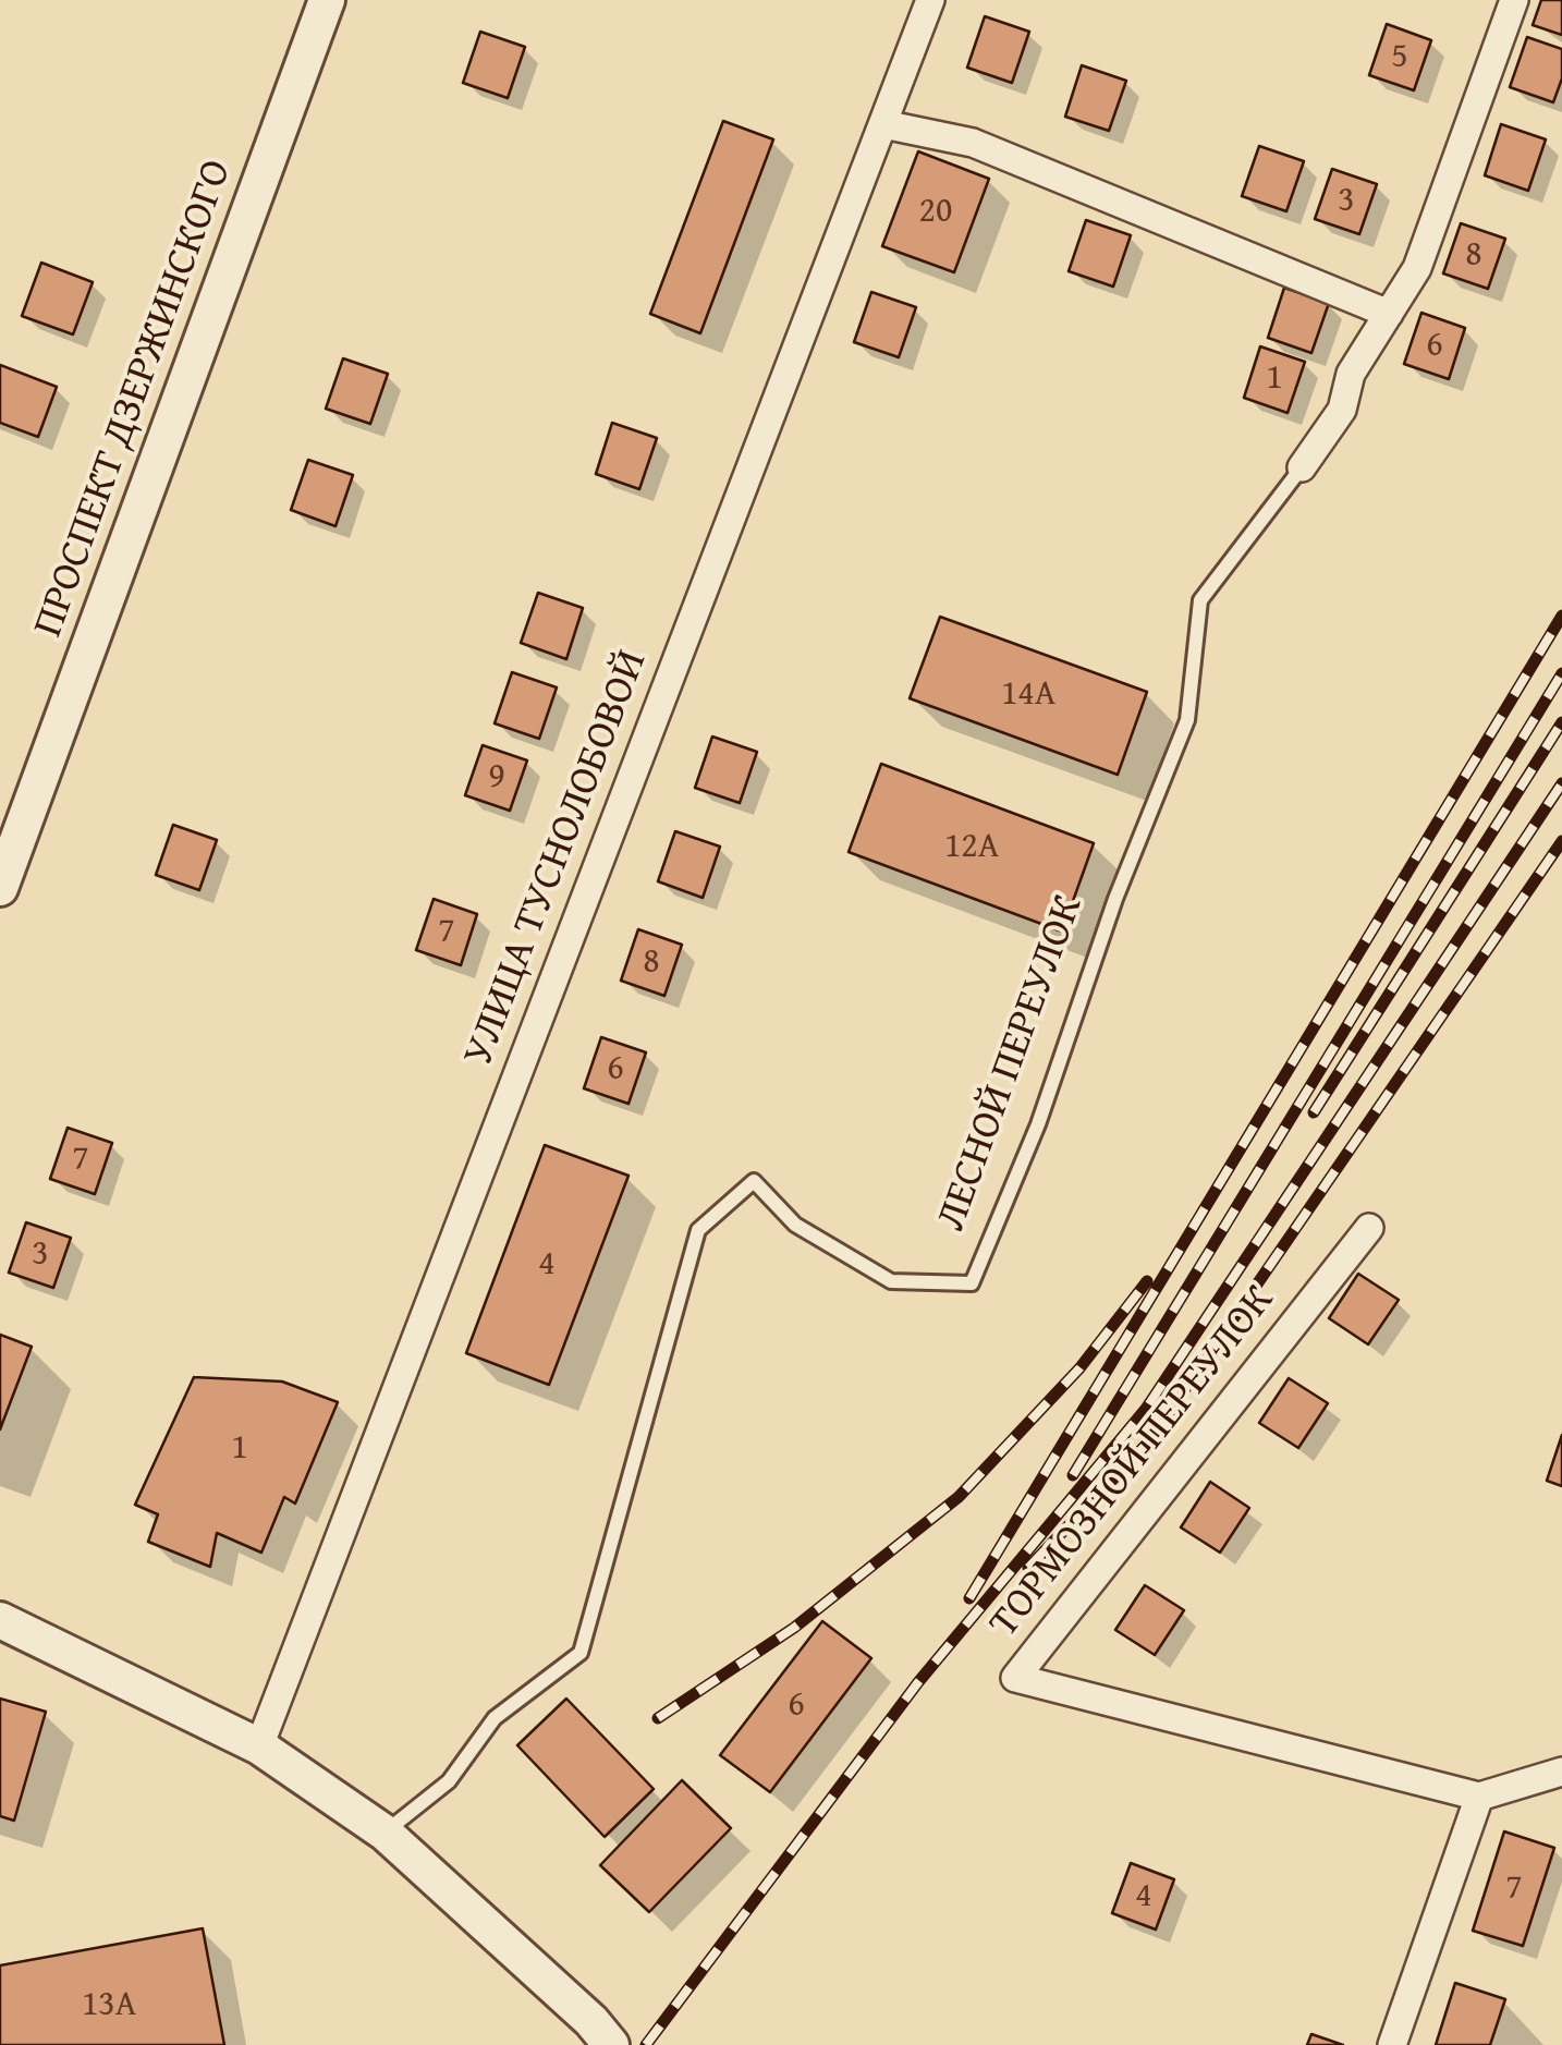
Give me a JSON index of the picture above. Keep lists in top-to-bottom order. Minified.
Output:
{"streets":{"street":["ПРОСПЕКТ ДЗЕРЖИНСКОГО","УЛИЦА ТУСНОЛОБОВОЙ","ЛЕСНОЙ ПЕРЕУЛОК","ТОРМОЗНОЙ ПЕРЕУЛОК"]},"house_numbers":["5","3","20","8","6","1","14А","9","12А","7","8","6","7","3","4","1","6","7","4","13А"]}
